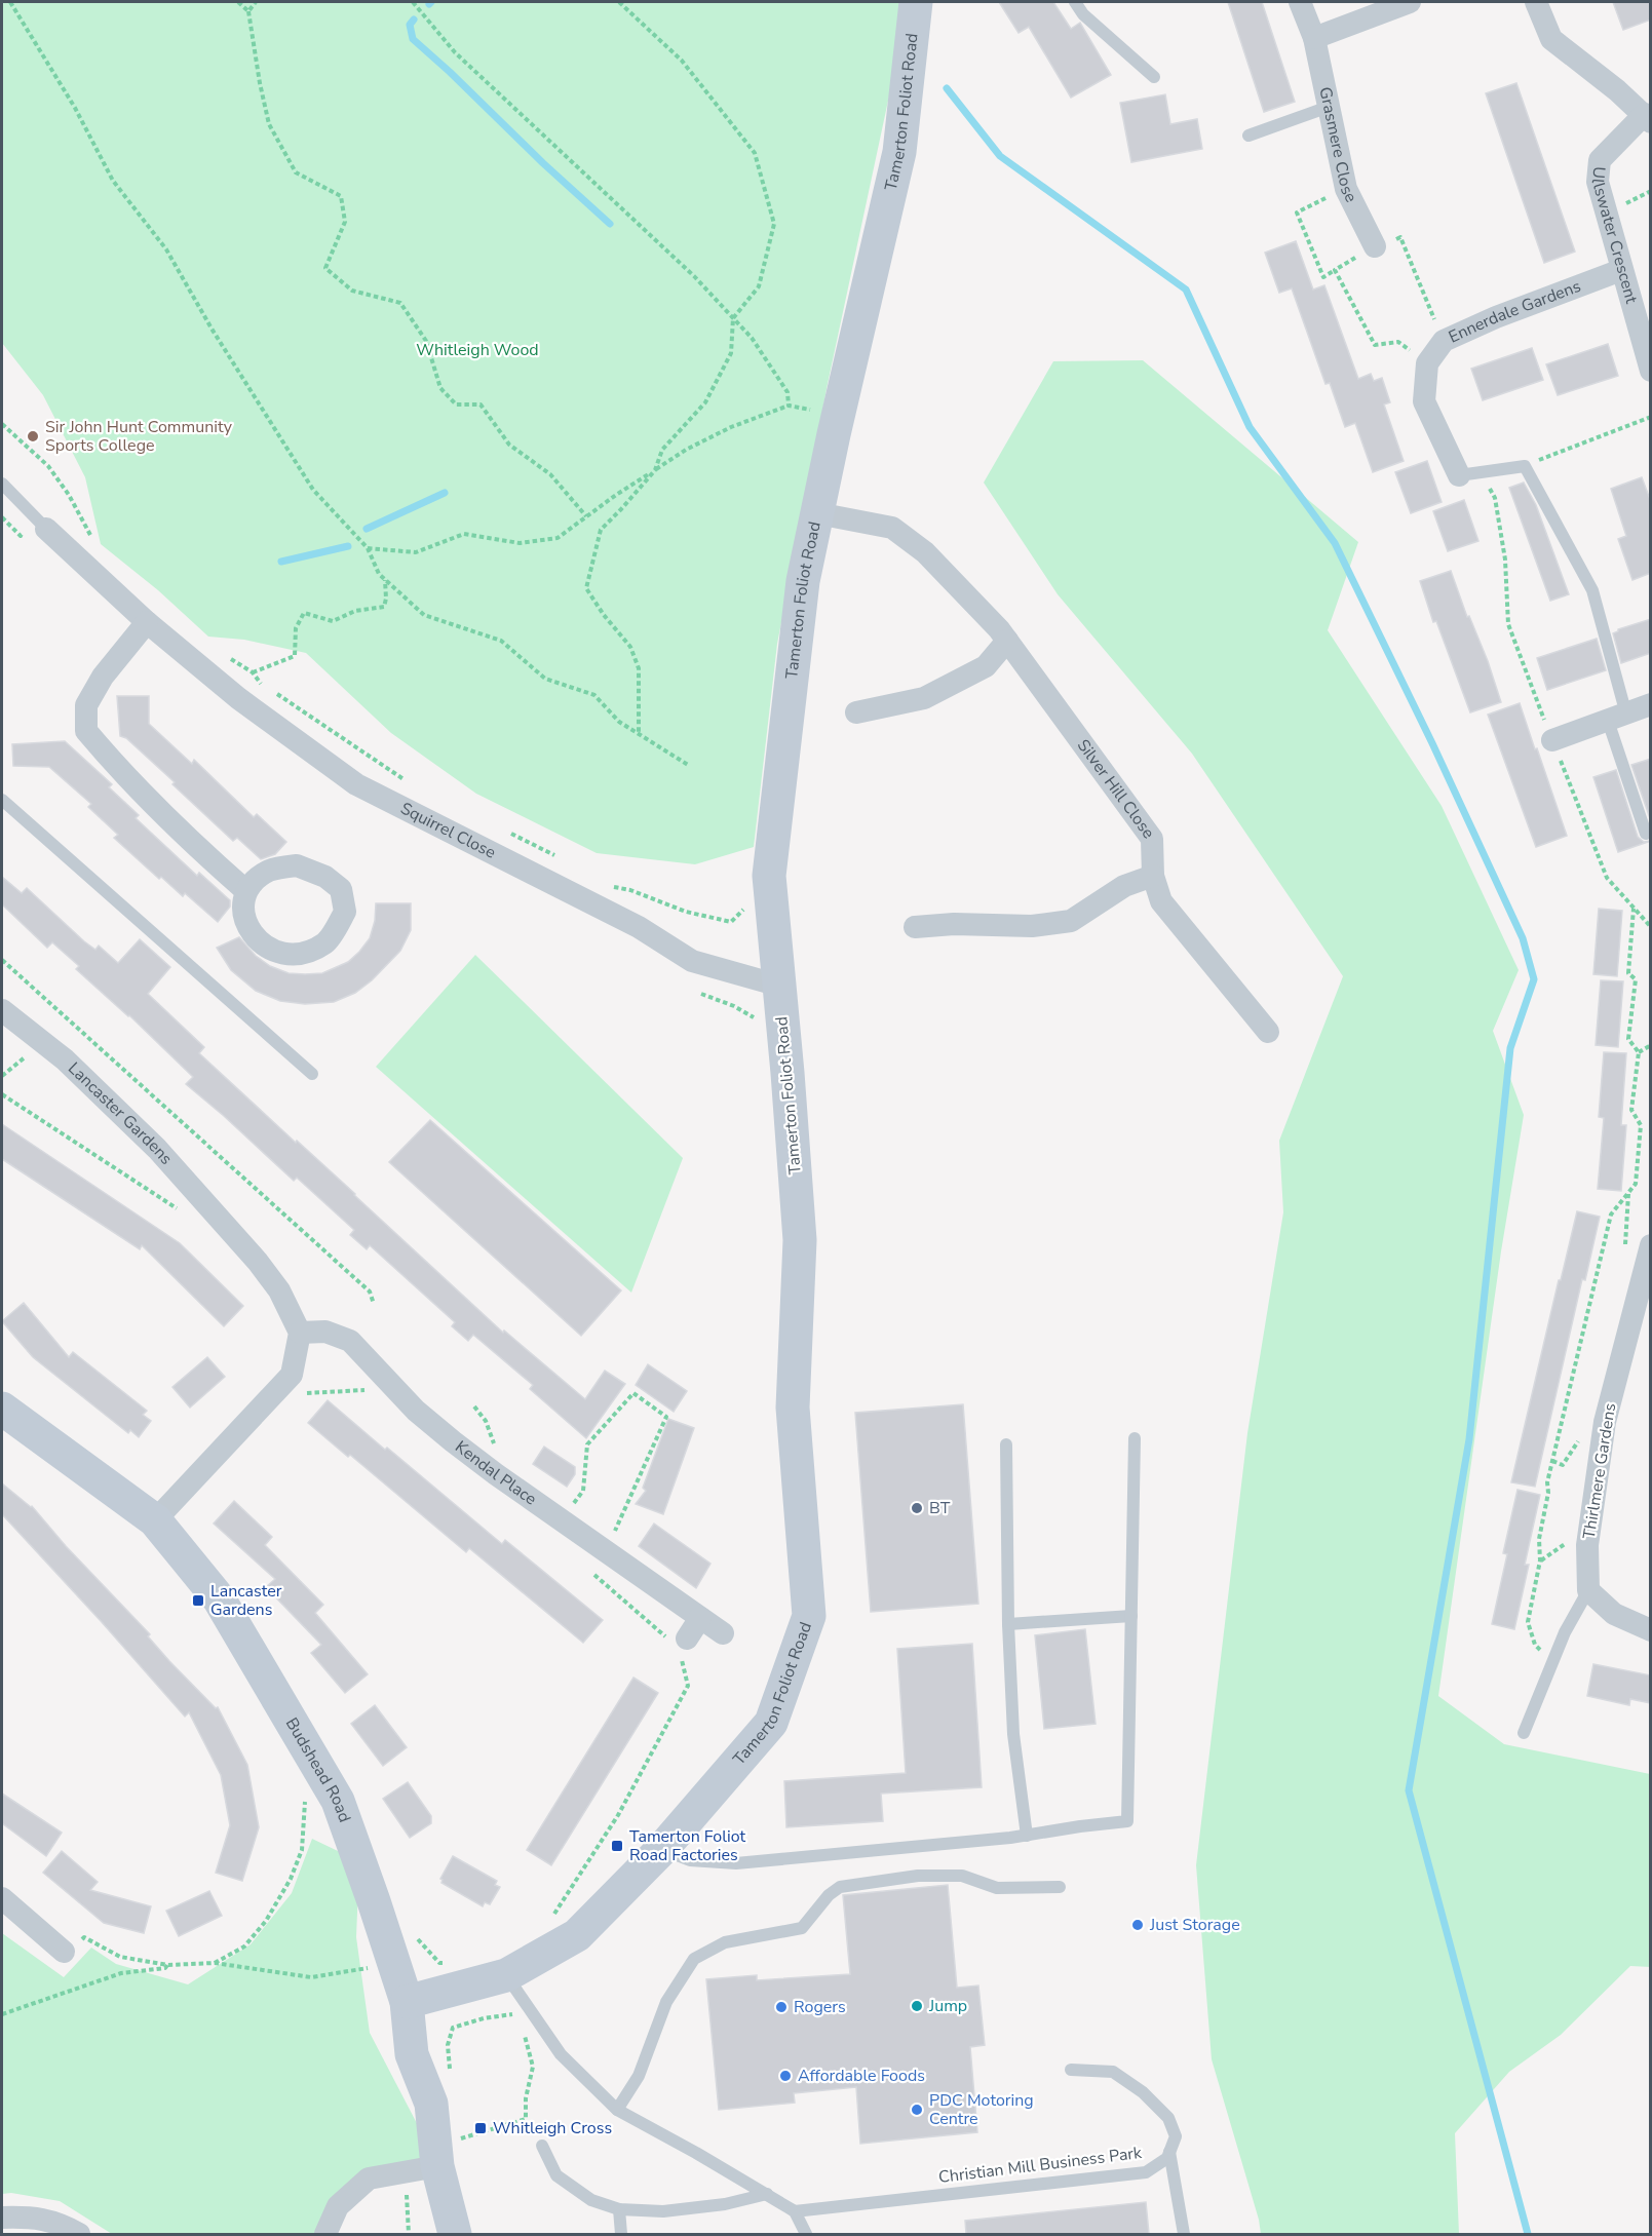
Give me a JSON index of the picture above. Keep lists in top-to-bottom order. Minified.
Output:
{"streets":{"main road":["Tamerton Foliot Road","Budshead Road"],"street":["Grasmere Close","Ullswater Crescent","Ennerdale Gardens","Silver Hill Close","Squirrel Close","Lancaster Gardens","Thirlmere Gardens","Kendal Place"],"lane":["Christian Mill Business Park"]},"crossings":[["Tamerton Foliot Road","Silver Hill Close"],["Tamerton Foliot Road","Squirrel Close"],["Tamerton Foliot Road","Budshead Road"],["Ullswater Crescent","Ennerdale Gardens"],["Lancaster Gardens","Kendal Place"]],"parks":["Whitleigh Wood"],"places":{"other":["Sir John Hunt Community Sports College","BT","Just Storage","Jump","Rogers","Affordable Foods","PDC Motoring Centre"],"transit":["Lancaster Gardens","Tamerton Foliot Road Factories","Whitleigh Cross"]}}
